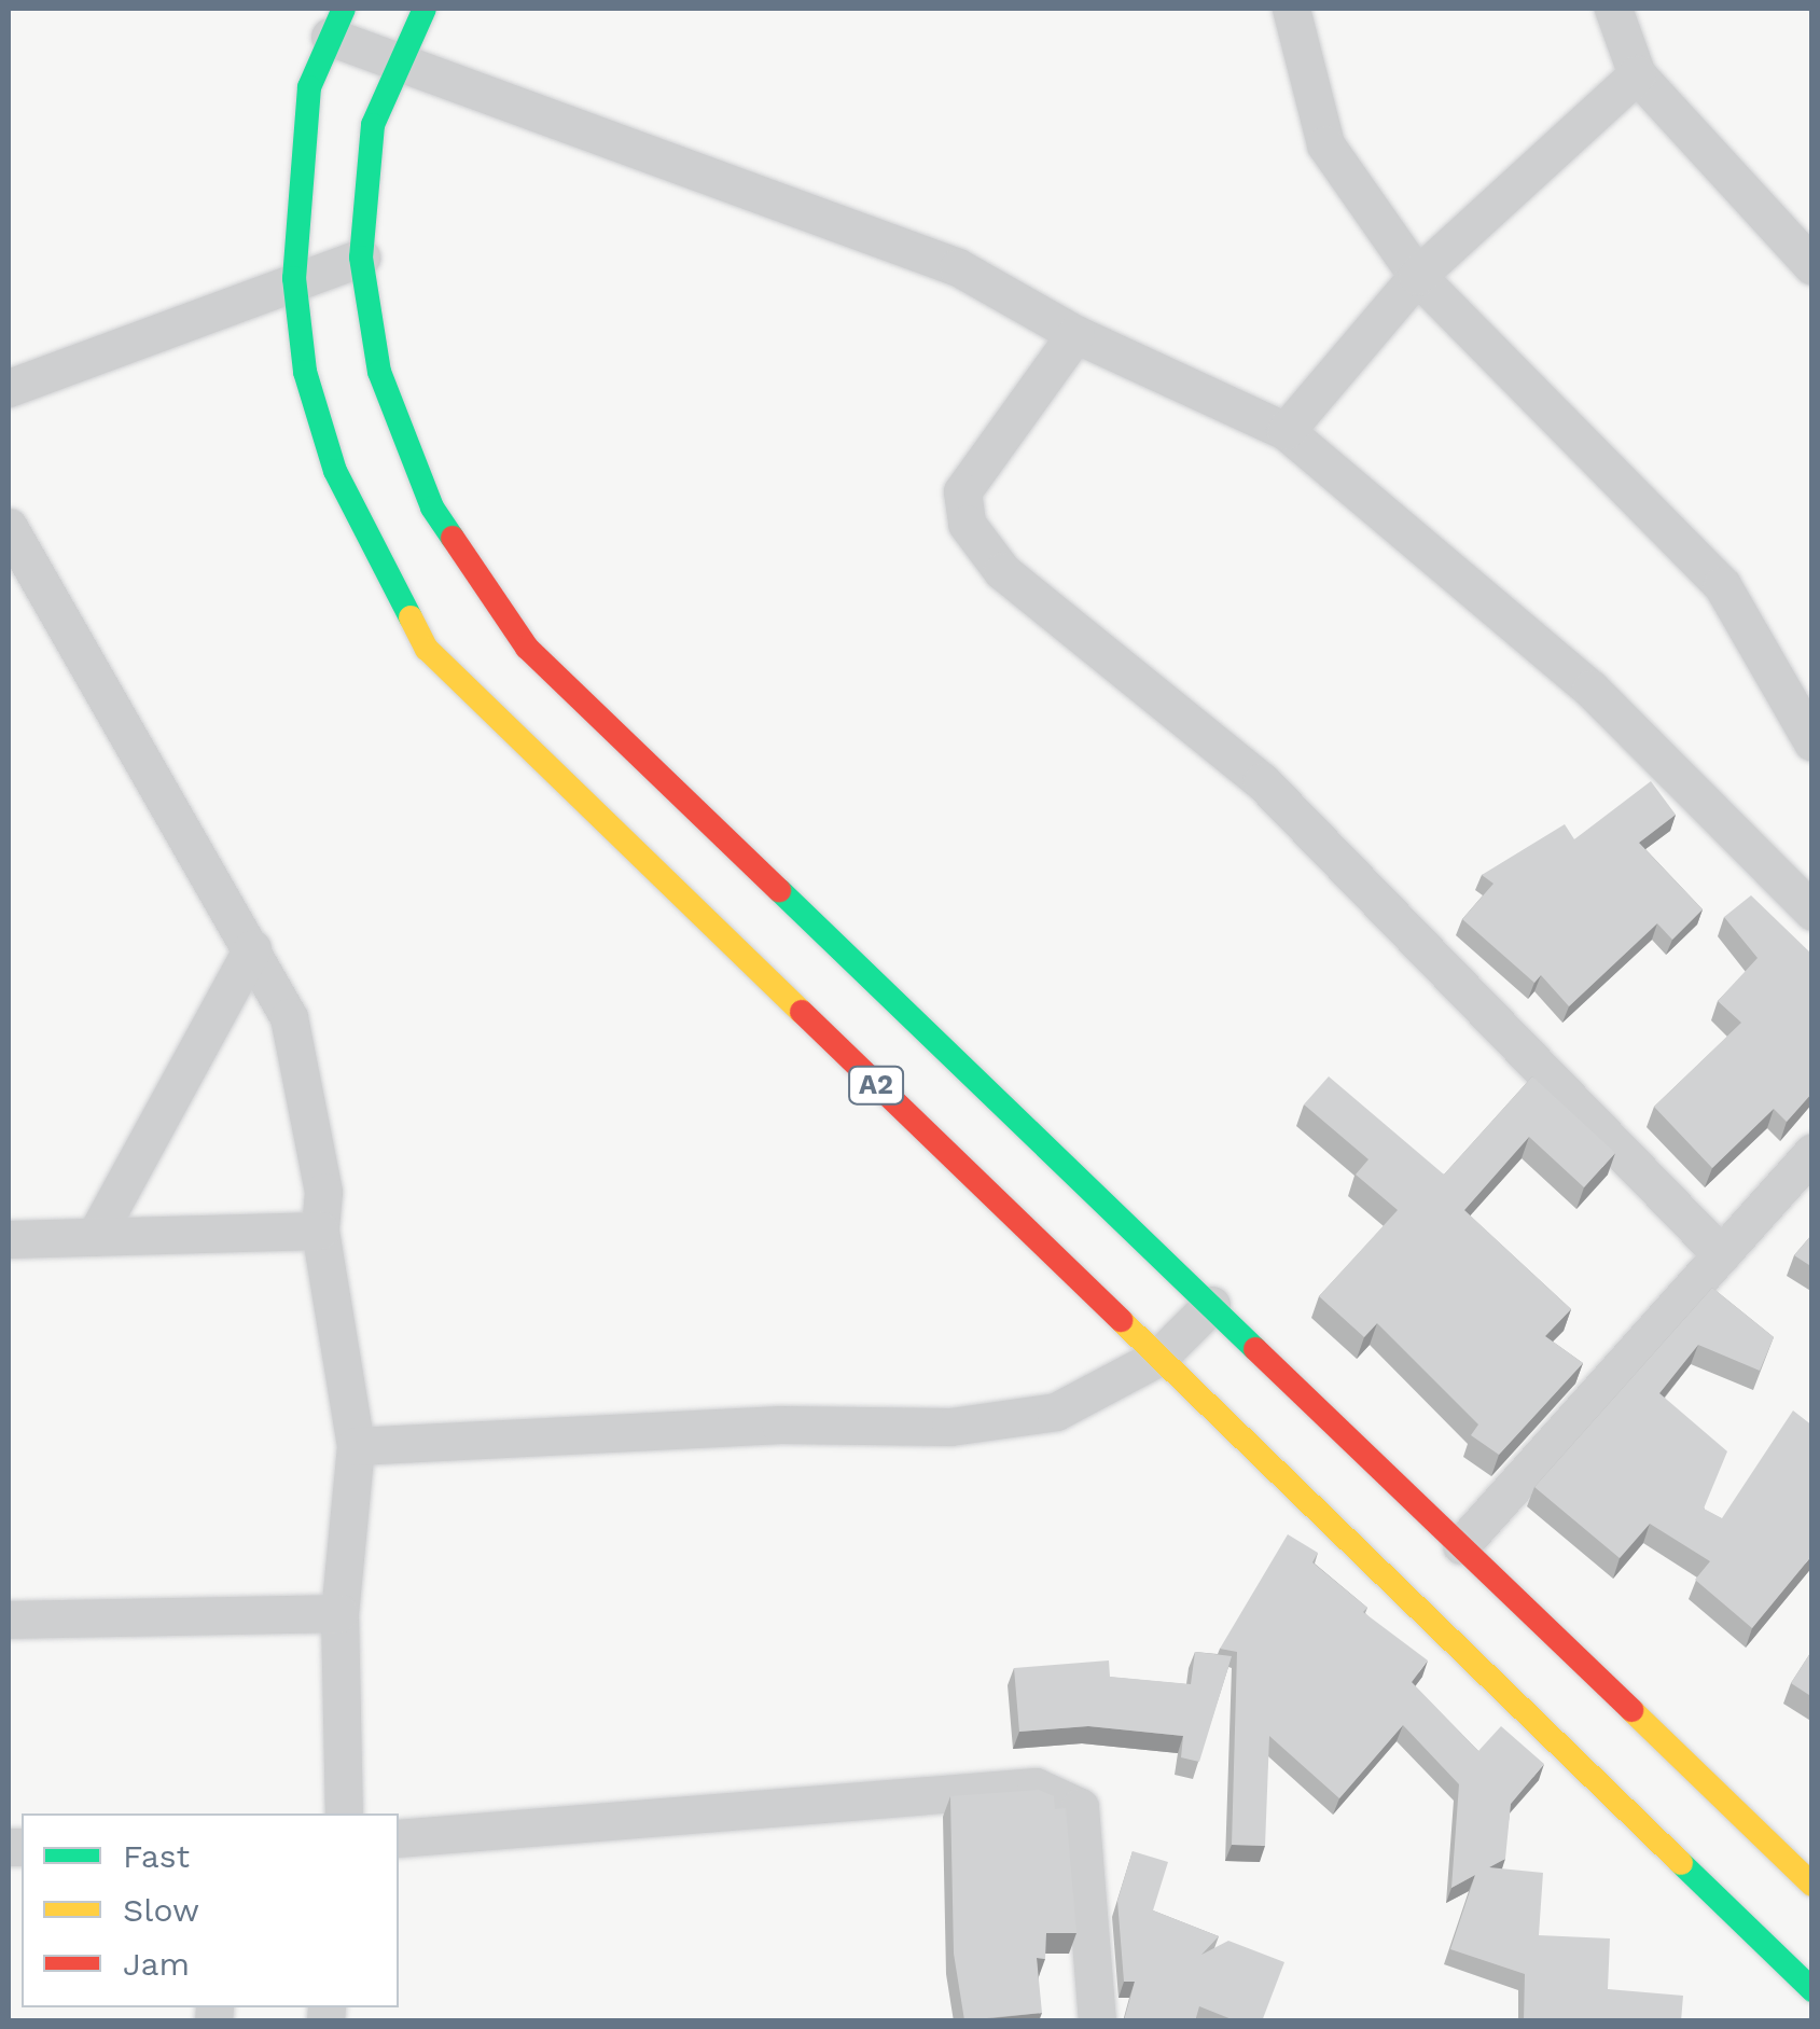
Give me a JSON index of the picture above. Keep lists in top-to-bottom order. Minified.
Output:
{"streets":{"highway":["A2"]},"legend":["Fast","Slow","Jam"]}
